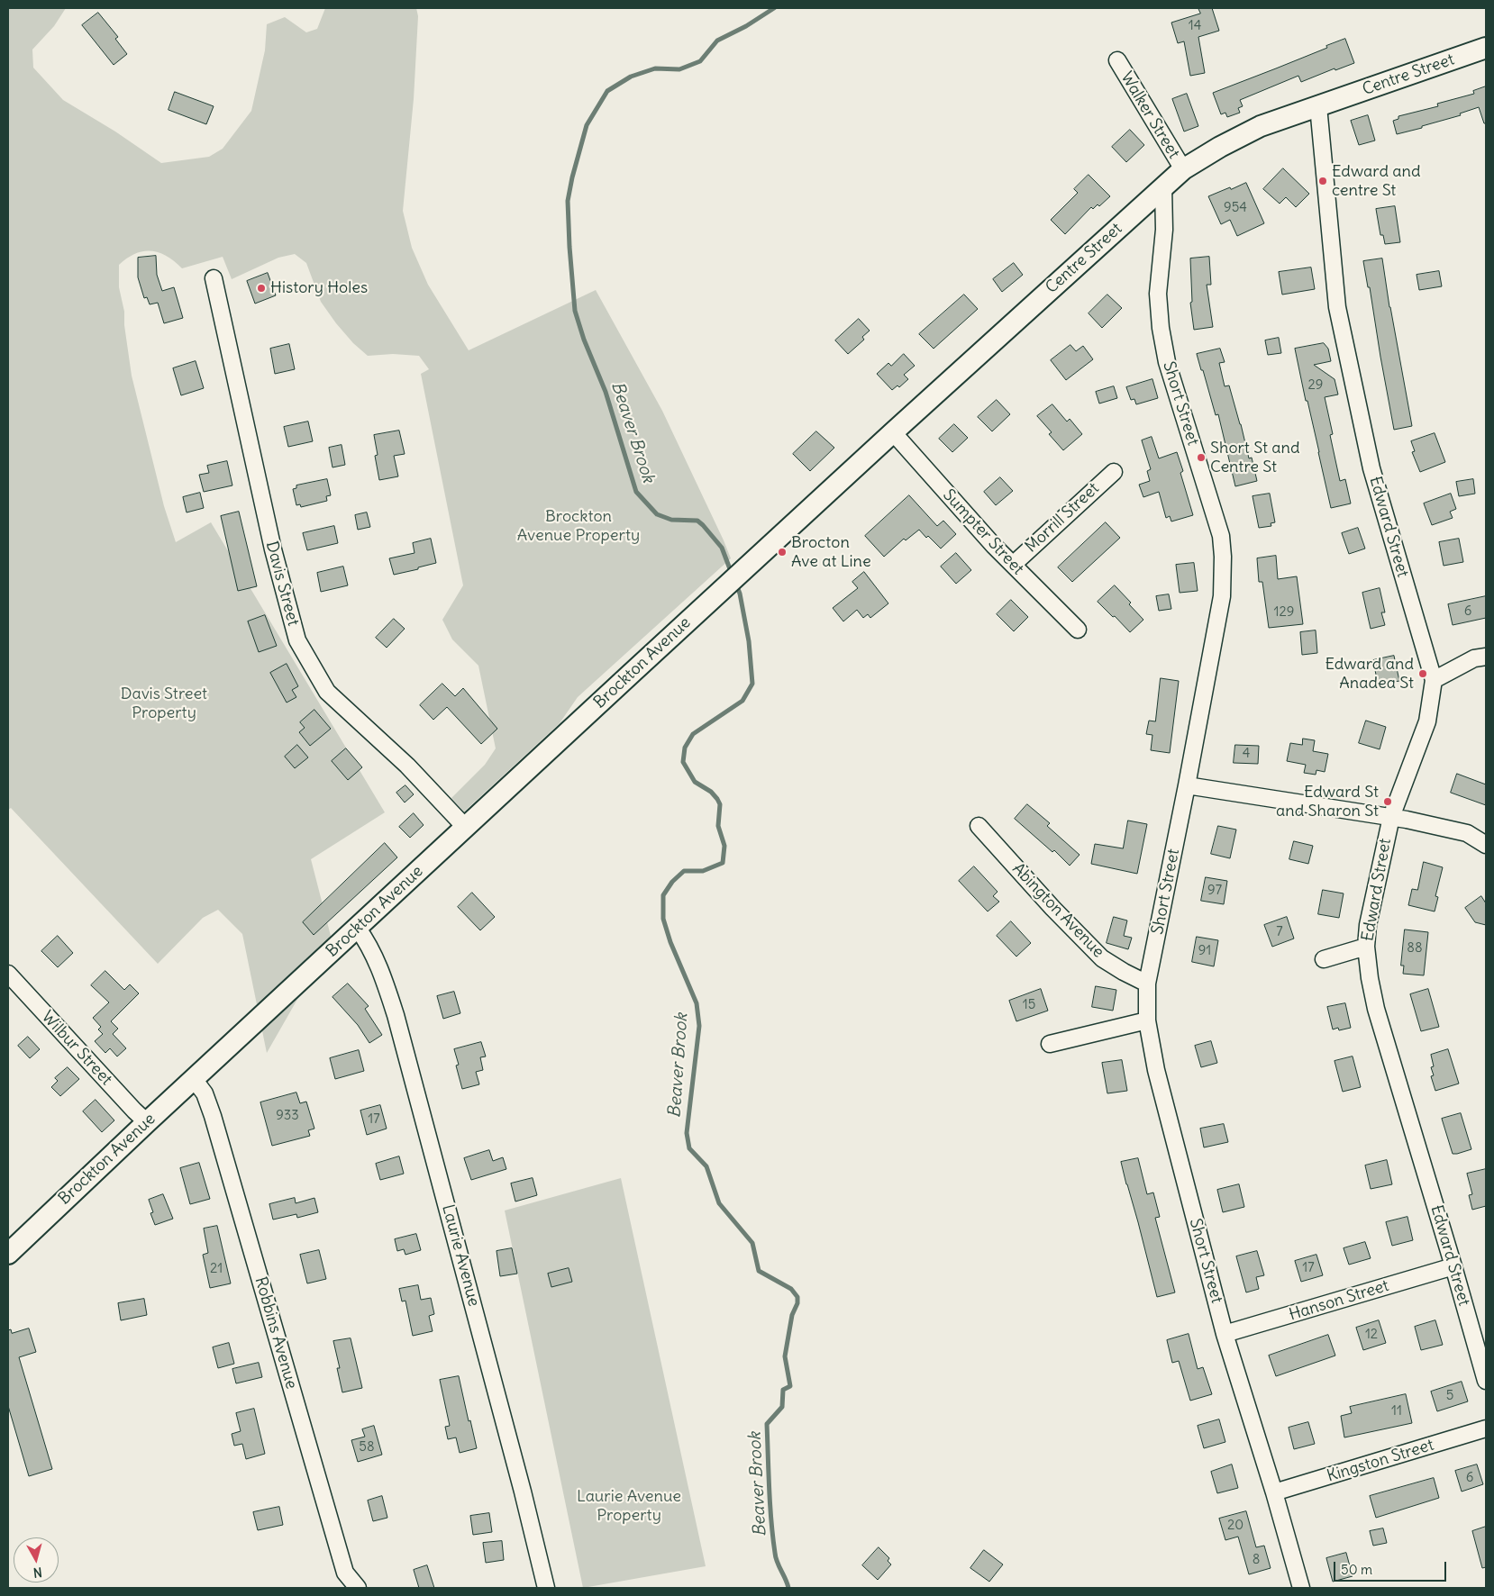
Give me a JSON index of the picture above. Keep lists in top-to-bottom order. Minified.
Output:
{"streets":{"main road":["Centre Street","Brockton Avenue"],"street":["Walker Street","Short Street","Morrill Street","Edward Street","Sumpter Street","Davis Street","Abington Avenue","Wilbur Street","Laurie Avenue","Hanson Street","Robbins Avenue","Kingston Street"]},"crossings":[["Centre Street","Walker Street"],["Centre Street","Short Street"],["Centre Street","Edward Street"],["Centre Street","Sumpter Street"],["Centre Street","Brockton Avenue"],["Short Street","Abington Avenue"],["Short Street","Hanson Street"],["Short Street","Kingston Street"],["Morrill Street","Sumpter Street"],["Edward Street","Hanson Street"],["Davis Street","Brockton Avenue"],["Brockton Avenue","Wilbur Street"],["Brockton Avenue","Laurie Avenue"],["Brockton Avenue","Robbins Avenue"]],"water":["Beaver Brook"],"parks":["Brockton Avenue Property","Davis Street Property","Laurie Avenue Property"],"places":["Edward and centre St","History Holes","Short St and Centre St","Brocton Ave at Line","Edward and Anadea St","Edward St and Sharon St"],"house_numbers":["14","954","29","6","129","4","97","7","88","91","15","933","17","17","21","12","5","11","58","6","20","8"],"scale_bar":"50 m","north":"bottom"}
